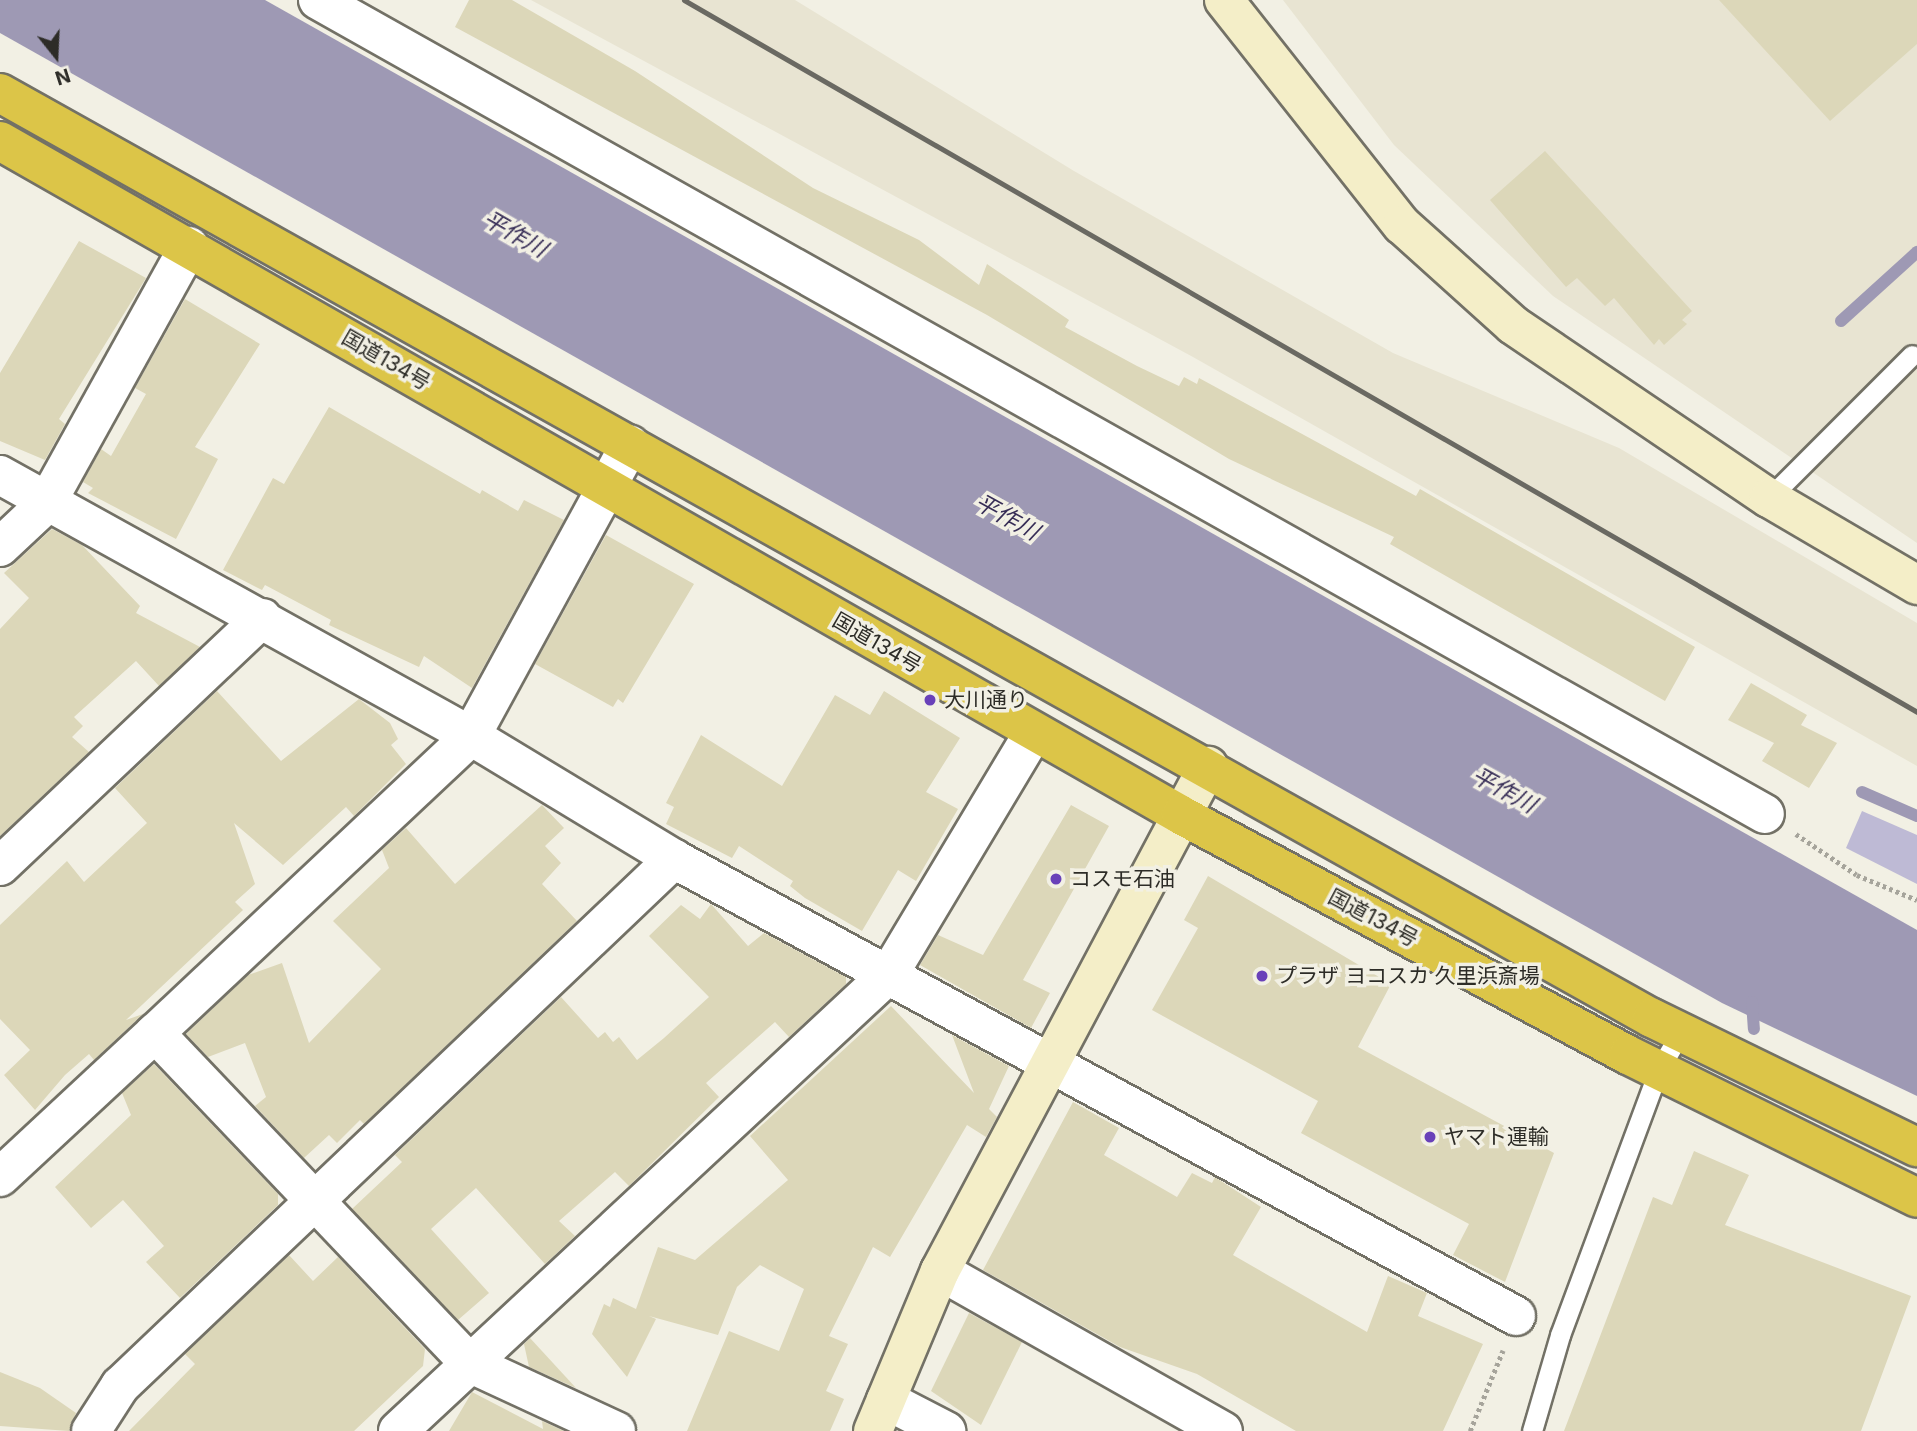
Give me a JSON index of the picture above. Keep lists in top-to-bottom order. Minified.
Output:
{"streets":{"highway":["国道134号"]},"water":["平作川"],"places":["大川通り","コスモ石油","プラザ ヨコスカ 久里浜斎場","ヤマト運輸"],"north":"bottom"}
